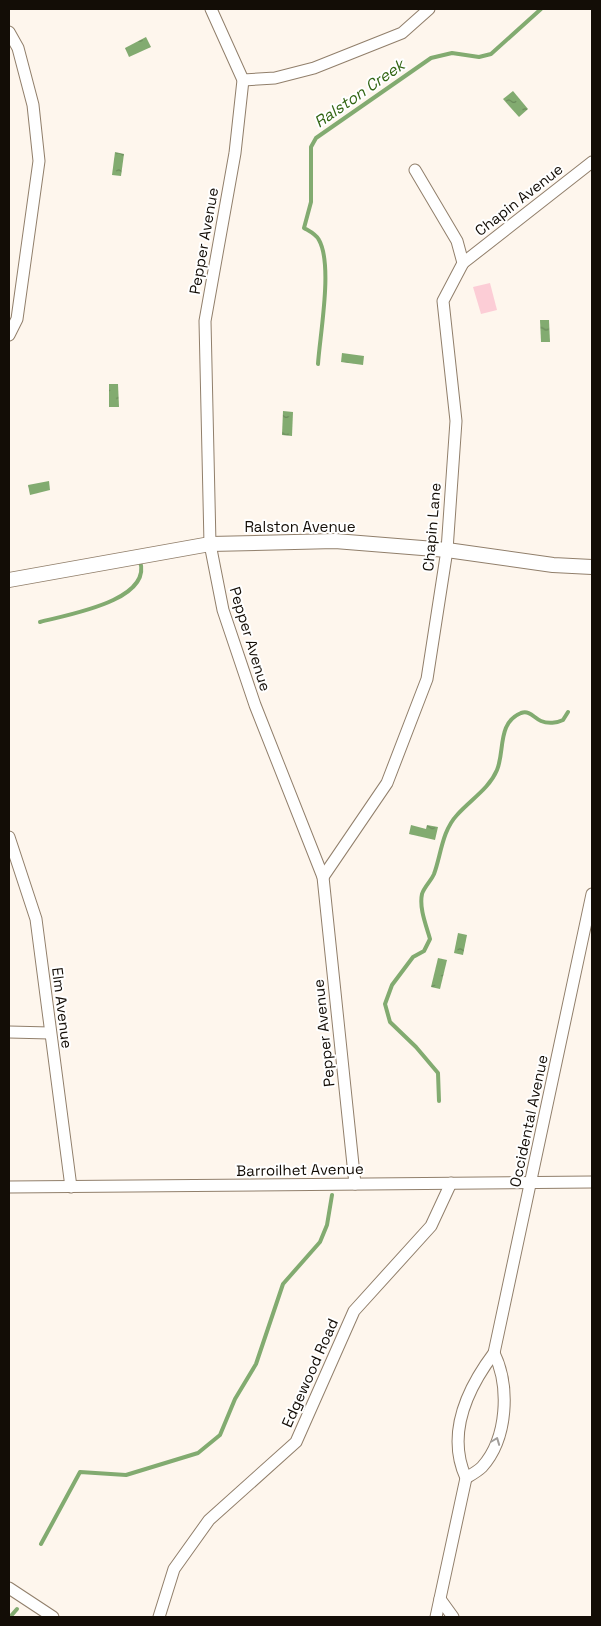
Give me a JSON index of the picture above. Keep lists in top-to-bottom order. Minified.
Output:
{"streets":{"street":["Chapin Avenue","Pepper Avenue","Ralston Avenue","Chapin Lane","Elm Avenue","Occidental Avenue","Barroilhet Avenue","Edgewood Road"]},"crossings":[["Chapin Avenue","Chapin Lane"],["Pepper Avenue","Ralston Avenue"],["Pepper Avenue","Chapin Lane"],["Pepper Avenue","Barroilhet Avenue"],["Ralston Avenue","Chapin Lane"],["Elm Avenue","Barroilhet Avenue"],["Occidental Avenue","Barroilhet Avenue"],["Barroilhet Avenue","Edgewood Road"]],"water":["Ralston Creek"]}
